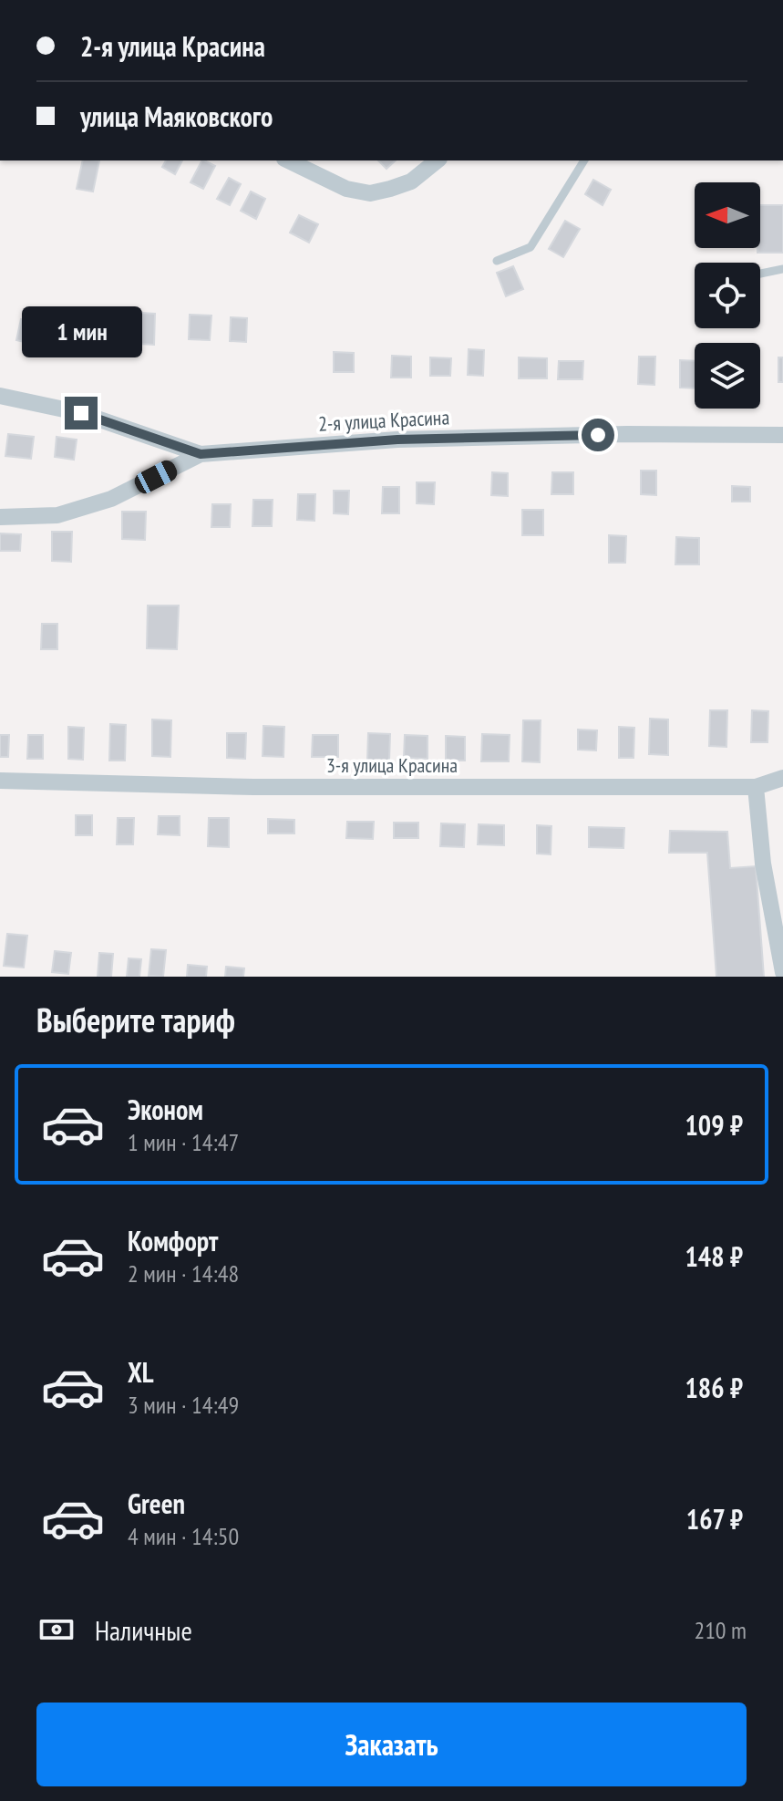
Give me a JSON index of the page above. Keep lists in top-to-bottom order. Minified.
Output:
{"streets":{"street":["2-я улица Красина","3-я улица Красина"]},"north":"left","page":{"banner":["2-я улица Красина","улица Маяковского"],"bubble":"1 мин","heading":"Выберите тариф","list":[{"name":"Эконом","note":"1 мин · 14:47","value":"109 ₽"},{"name":"Комфорт","note":"2 мин · 14:48","value":"148 ₽"},{"name":"XL","note":"3 мин · 14:49","value":"186 ₽"},{"name":"Green","note":"4 мин · 14:50","value":"167 ₽"}],"pay":["Наличные","210 m"],"buttons":"Заказать"}}
